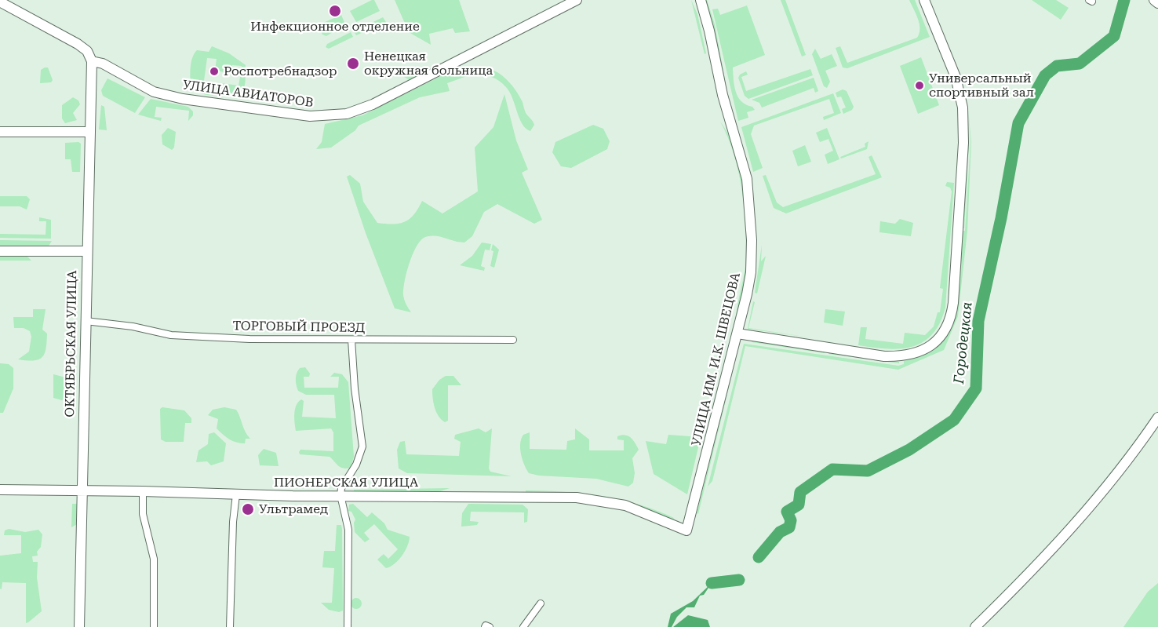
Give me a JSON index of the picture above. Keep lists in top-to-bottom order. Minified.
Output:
{"streets":{"street":["УЛИЦА АВИАТОРОВ","ТОРГОВЫЙ ПРОЕЗД","ОКТЯБРЬСКАЯ УЛИЦА","УЛИЦА ИМ. И.К. ШВЕЦОВА","ПИОНЕРСКАЯ УЛИЦА"]},"crossings":[["УЛИЦА АВИАТОРОВ","ОКТЯБРЬСКАЯ УЛИЦА"],["ТОРГОВЫЙ ПРОЕЗД","ОКТЯБРЬСКАЯ УЛИЦА"],["ОКТЯБРЬСКАЯ УЛИЦА","ПИОНЕРСКАЯ УЛИЦА"],["УЛИЦА ИМ. И.К. ШВЕЦОВА","ПИОНЕРСКАЯ УЛИЦА"]],"water":["Городецкая"],"places":["Инфекционное отделение","Ненецкая окружная больница","Роспотребнадзор","Универсальный спортивный зал","Ультрамед"]}
